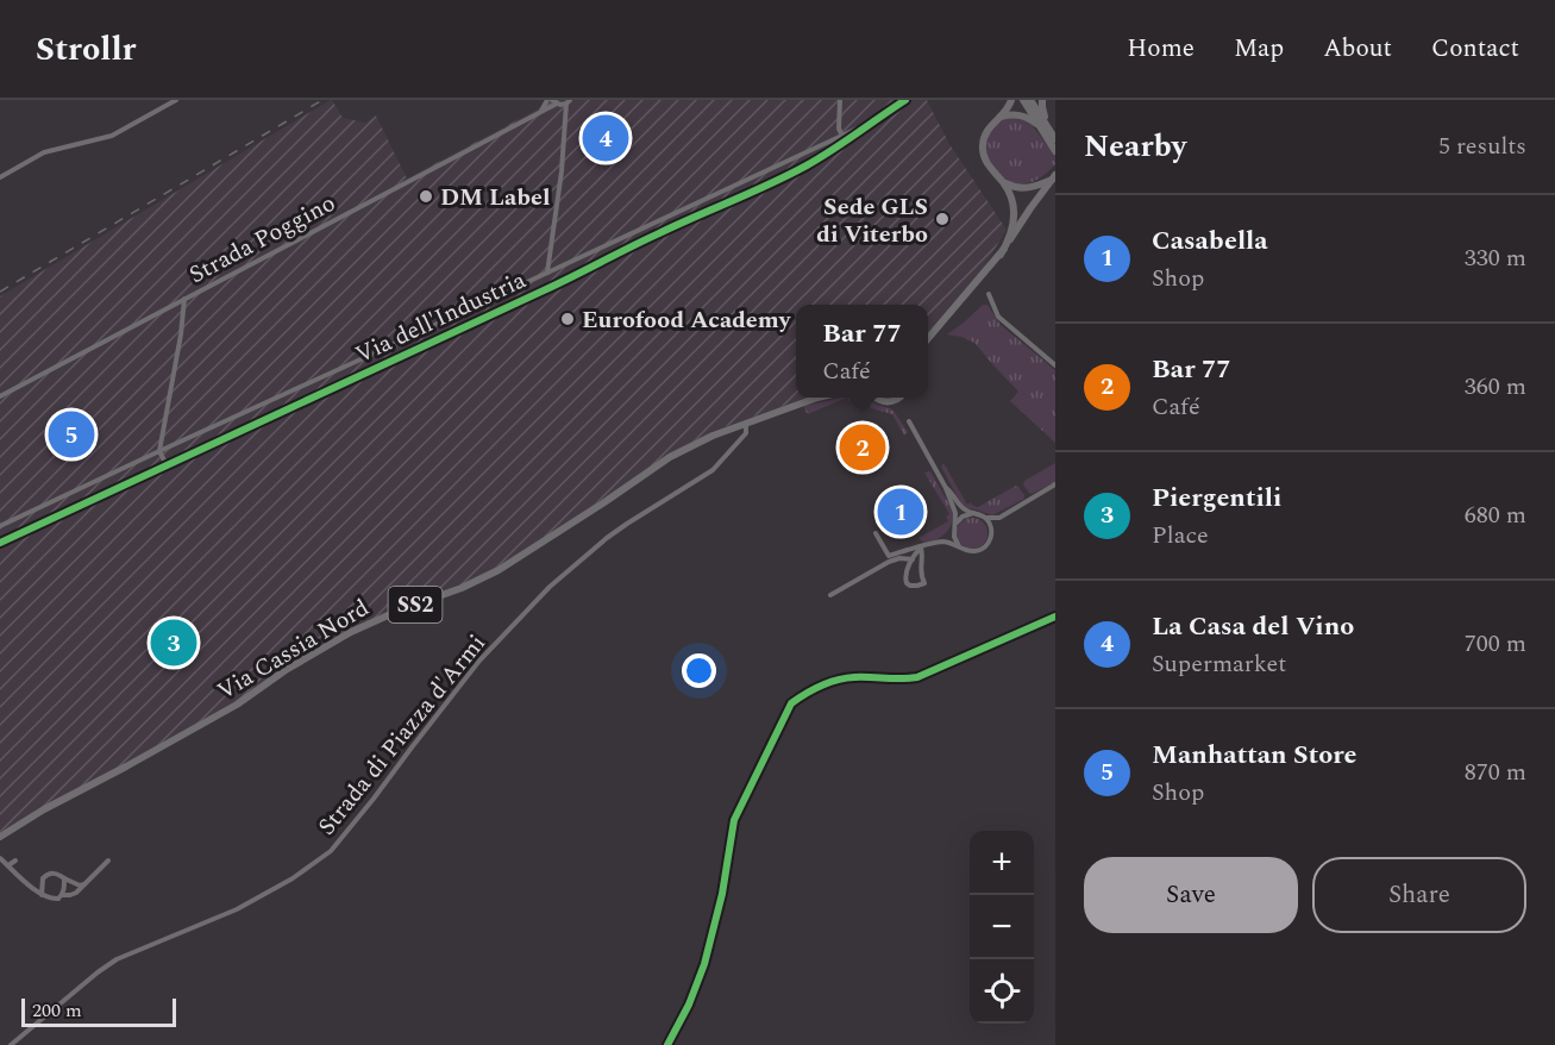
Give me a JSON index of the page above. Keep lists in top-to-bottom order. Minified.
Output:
{"streets":{"main road":["SS2","Via Cassia Nord"],"street":["Strada Poggino","Via dell'Industria","Strada di Piazza d'Armi"]},"crossings":[["Via Cassia Nord","Strada di Piazza d'Armi"]],"places":["DM Label","Sede GLS di Viterbo","Eurofood Academy"],"scale_bar":"200 m","page":{"header":"Strollr","nav":["Home","Map","About","Contact"],"heading":["Nearby","5 results"],"pins":["4","5","2","1","3"],"list":[{"mark":"1","name":"Casabella","note":"Shop","value":"330 m"},{"mark":"2","name":"Bar 77","note":"Café","value":"360 m"},{"mark":"3","name":"Piergentili","note":"Place","value":"680 m"},{"mark":"4","name":"La Casa del Vino","note":"Supermarket","value":"700 m"},{"mark":"5","name":"Manhattan Store","note":"Shop","value":"870 m"}],"popup":["Bar 77","Café"],"map_buttons":["+","−"],"buttons":["Save","Share"],"scale":"200 m"}}
